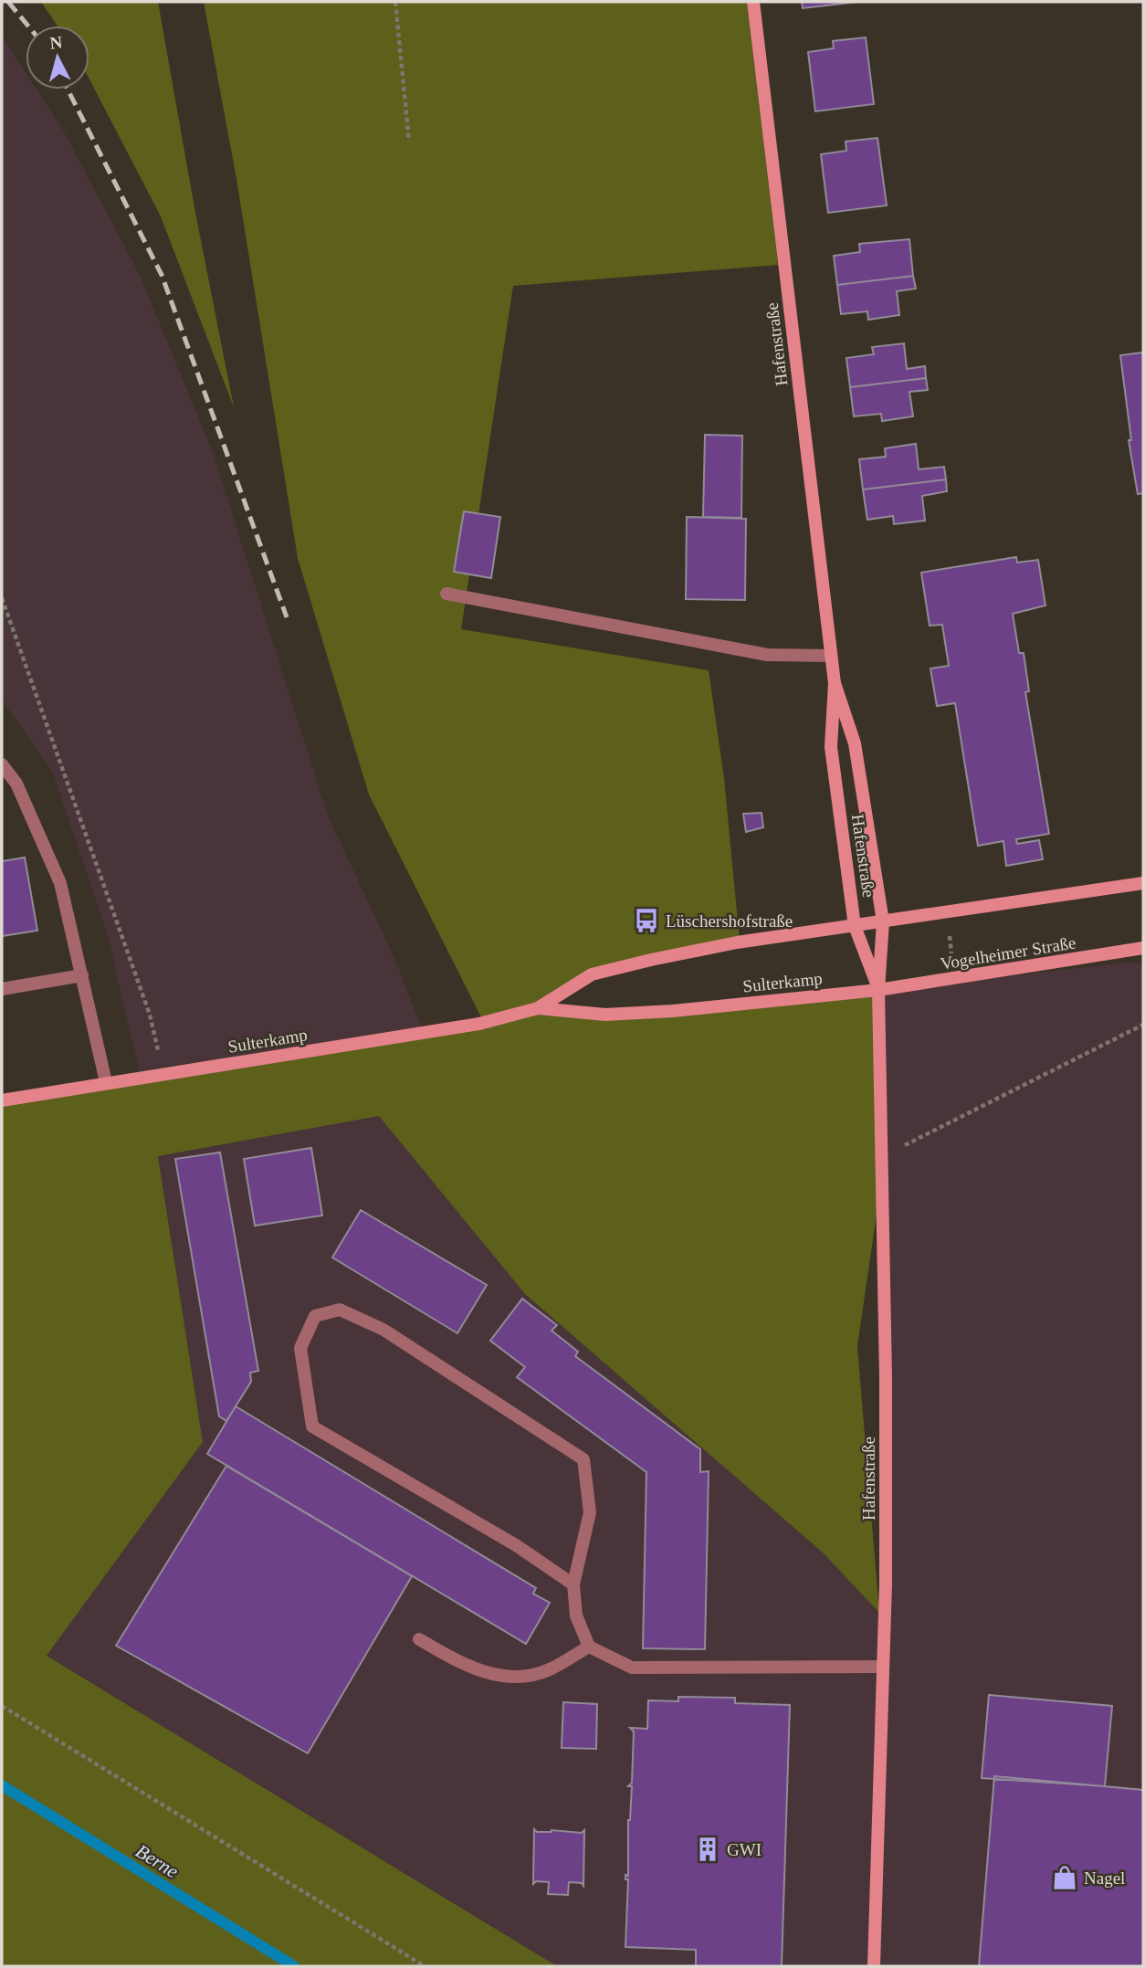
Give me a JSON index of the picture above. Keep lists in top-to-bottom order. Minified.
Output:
{"streets":{"street":["Hafenstraße","Vogelheimer Straße","Sulterkamp"]},"crossings":[["Hafenstraße","Vogelheimer Straße"],["Hafenstraße","Sulterkamp"],["Vogelheimer Straße","Sulterkamp"]],"water":["Berne"],"places":{"bus stop":["Lüschershofstraße"],"building":["GWI"],"shop":["Nagel"]},"north":"top"}
